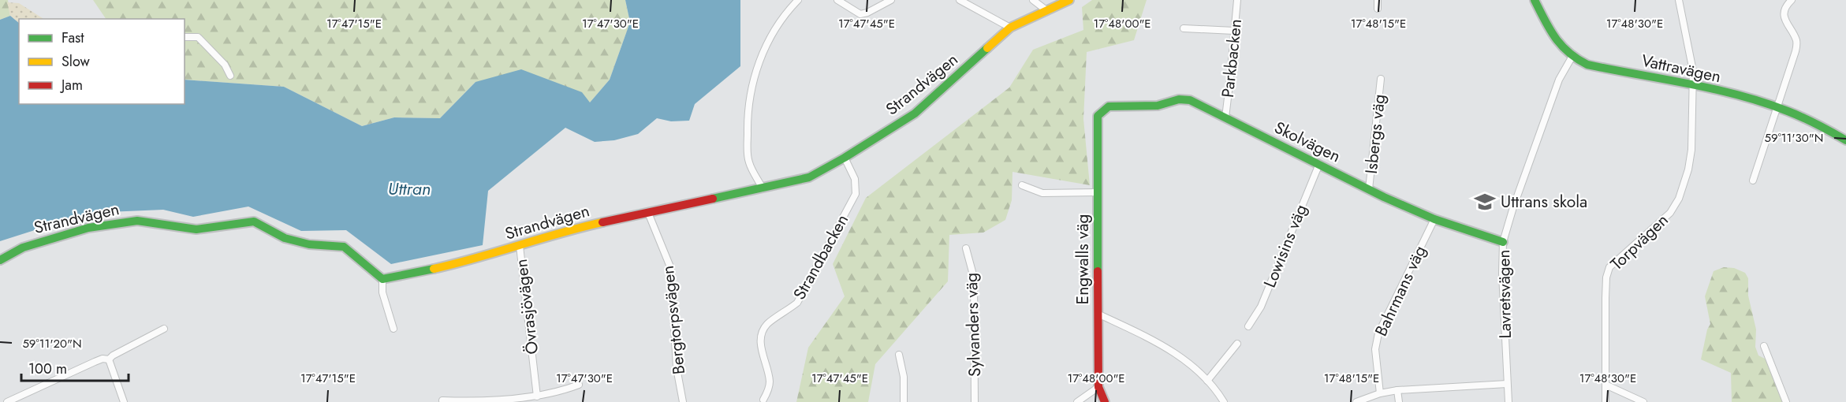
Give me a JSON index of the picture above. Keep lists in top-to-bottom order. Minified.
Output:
{"streets":{"street":["Parkbacken","Vattravägen","Strandvägen","Isbergs väg","Skolvägen","Torpvägen","Lowisins väg","Strandbacken","Engwalls väg","Bahrmans väg","Lavretsvägen","Övrasjövägen","Bergtorpsvägen","Sylvanders väg"]},"crossings":[["Parkbacken","Skolvägen"],["Vattravägen","Torpvägen"],["Vattravägen","Lavretsvägen"],["Strandvägen","Strandbacken"],["Strandvägen","Övrasjövägen"],["Strandvägen","Bergtorpsvägen"],["Isbergs väg","Skolvägen"],["Skolvägen","Lowisins väg"],["Skolvägen","Engwalls väg"],["Skolvägen","Bahrmans väg"],["Skolvägen","Lavretsvägen"]],"water":["Uttran"],"places":{"school or university":["Uttrans skola"]},"legend":["Fast","Slow","Jam"],"scale_bar":"100 m","coordinates":["17°47'15\"E","17°47'30\"E","17°47'45\"E","17°48'00\"E","17°48'15\"E","17°48'30\"E","59°11'30\"N","59°11'20\"N"]}
